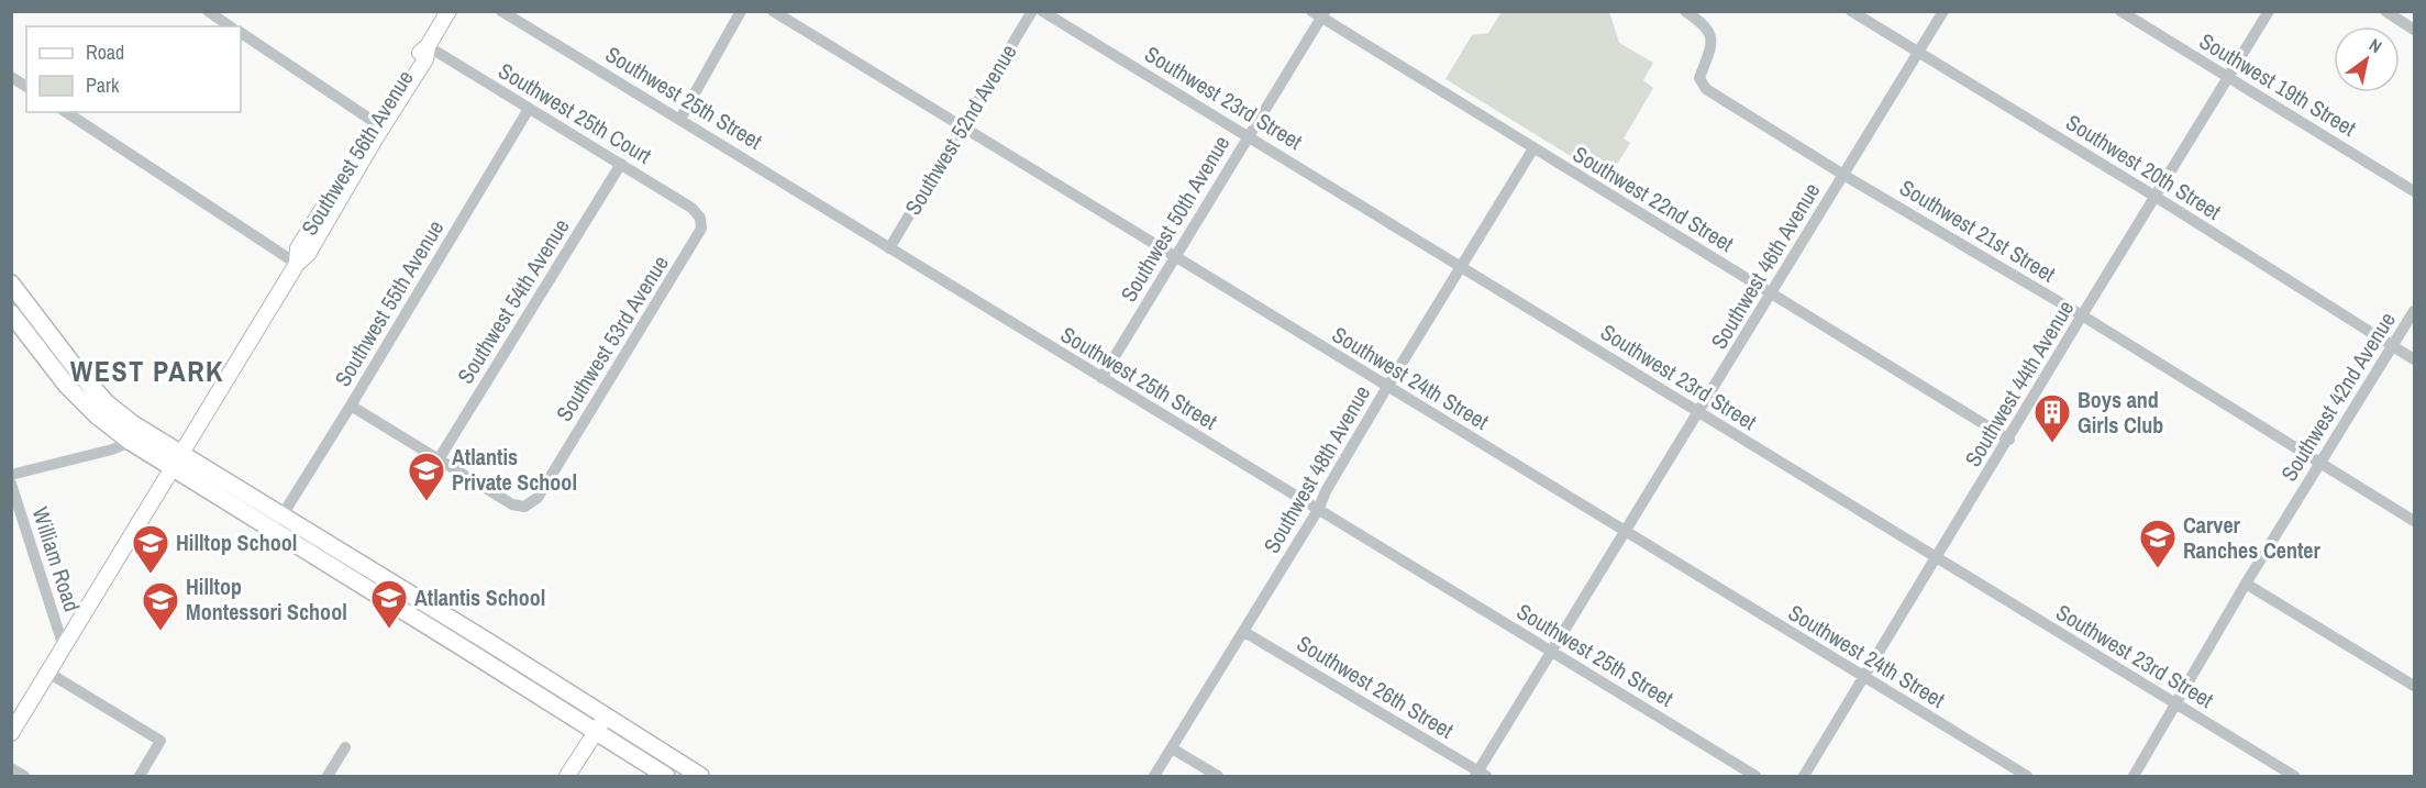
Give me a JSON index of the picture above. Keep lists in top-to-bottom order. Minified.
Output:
{"streets":{"street":["Southwest 19th Street","Southwest 25th Street","Southwest 23rd Street","Southwest 25th Court","Southwest 52nd Avenue","Southwest 56th Avenue","Southwest 20th Street","Southwest 22nd Street","Southwest 50th Avenue","Southwest 21st Street","Southwest 46th Avenue","Southwest 54th Avenue","Southwest 55th Avenue","Southwest 53rd Avenue","Southwest 24th Street","Southwest 44th Avenue","Southwest 42nd Avenue","Southwest 48th Avenue","William Road","Southwest 26th Street"]},"crossings":[["Southwest 19th Street","Southwest 44th Avenue"],["Southwest 25th Street","Southwest 52nd Avenue"],["Southwest 25th Street","Southwest 50th Avenue"],["Southwest 25th Street","Southwest 46th Avenue"],["Southwest 25th Street","Southwest 48th Avenue"],["Southwest 23rd Street","Southwest 50th Avenue"],["Southwest 23rd Street","Southwest 46th Avenue"],["Southwest 23rd Street","Southwest 44th Avenue"],["Southwest 23rd Street","Southwest 42nd Avenue"],["Southwest 23rd Street","Southwest 48th Avenue"],["Southwest 25th Court","Southwest 56th Avenue"],["Southwest 25th Court","Southwest 54th Avenue"],["Southwest 25th Court","Southwest 55th Avenue"],["Southwest 25th Court","Southwest 53rd Avenue"],["Southwest 52nd Avenue","Southwest 24th Street"],["Southwest 56th Avenue","William Road"],["Southwest 20th Street","Southwest 46th Avenue"],["Southwest 20th Street","Southwest 44th Avenue"],["Southwest 20th Street","Southwest 42nd Avenue"],["Southwest 22nd Street","Southwest 50th Avenue"],["Southwest 22nd Street","Southwest 46th Avenue"],["Southwest 22nd Street","Southwest 44th Avenue"],["Southwest 22nd Street","Southwest 48th Avenue"],["Southwest 50th Avenue","Southwest 24th Street"],["Southwest 21st Street","Southwest 46th Avenue"],["Southwest 21st Street","Southwest 44th Avenue"],["Southwest 21st Street","Southwest 42nd Avenue"],["Southwest 46th Avenue","Southwest 24th Street"],["Southwest 46th Avenue","Southwest 26th Street"],["Southwest 54th Avenue","Southwest 53rd Avenue"],["Southwest 24th Street","Southwest 44th Avenue"],["Southwest 24th Street","Southwest 48th Avenue"],["Southwest 48th Avenue","Southwest 26th Street"]],"districts":["WEST PARK"],"places":{"building":["Boys and Girls Club"],"school or university":["Atlantis Private School","Carver Ranches Center","Hilltop School","Atlantis School","Hilltop Montessori School"]},"legend":["Road","Park"],"north":"top right"}
